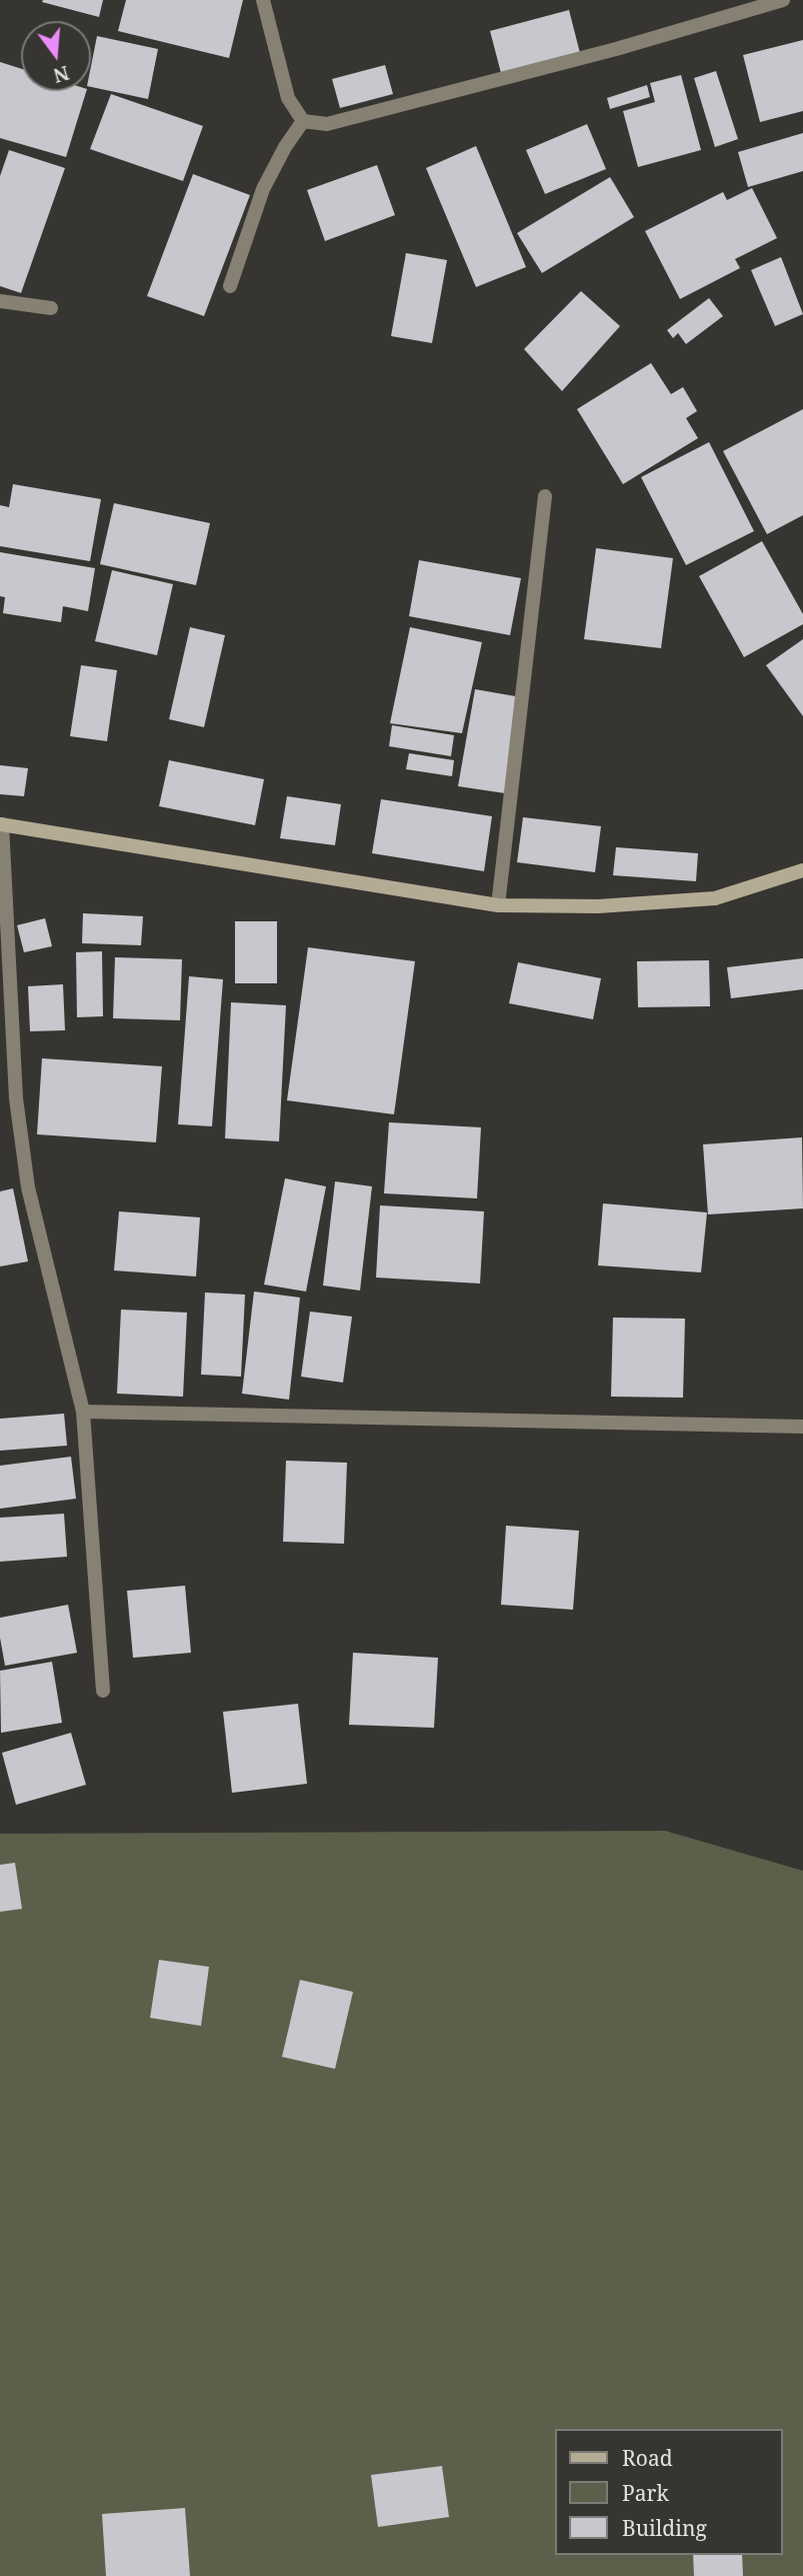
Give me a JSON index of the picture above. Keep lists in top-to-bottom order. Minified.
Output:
{"legend":["Road","Park","Building"],"north":"bottom"}
